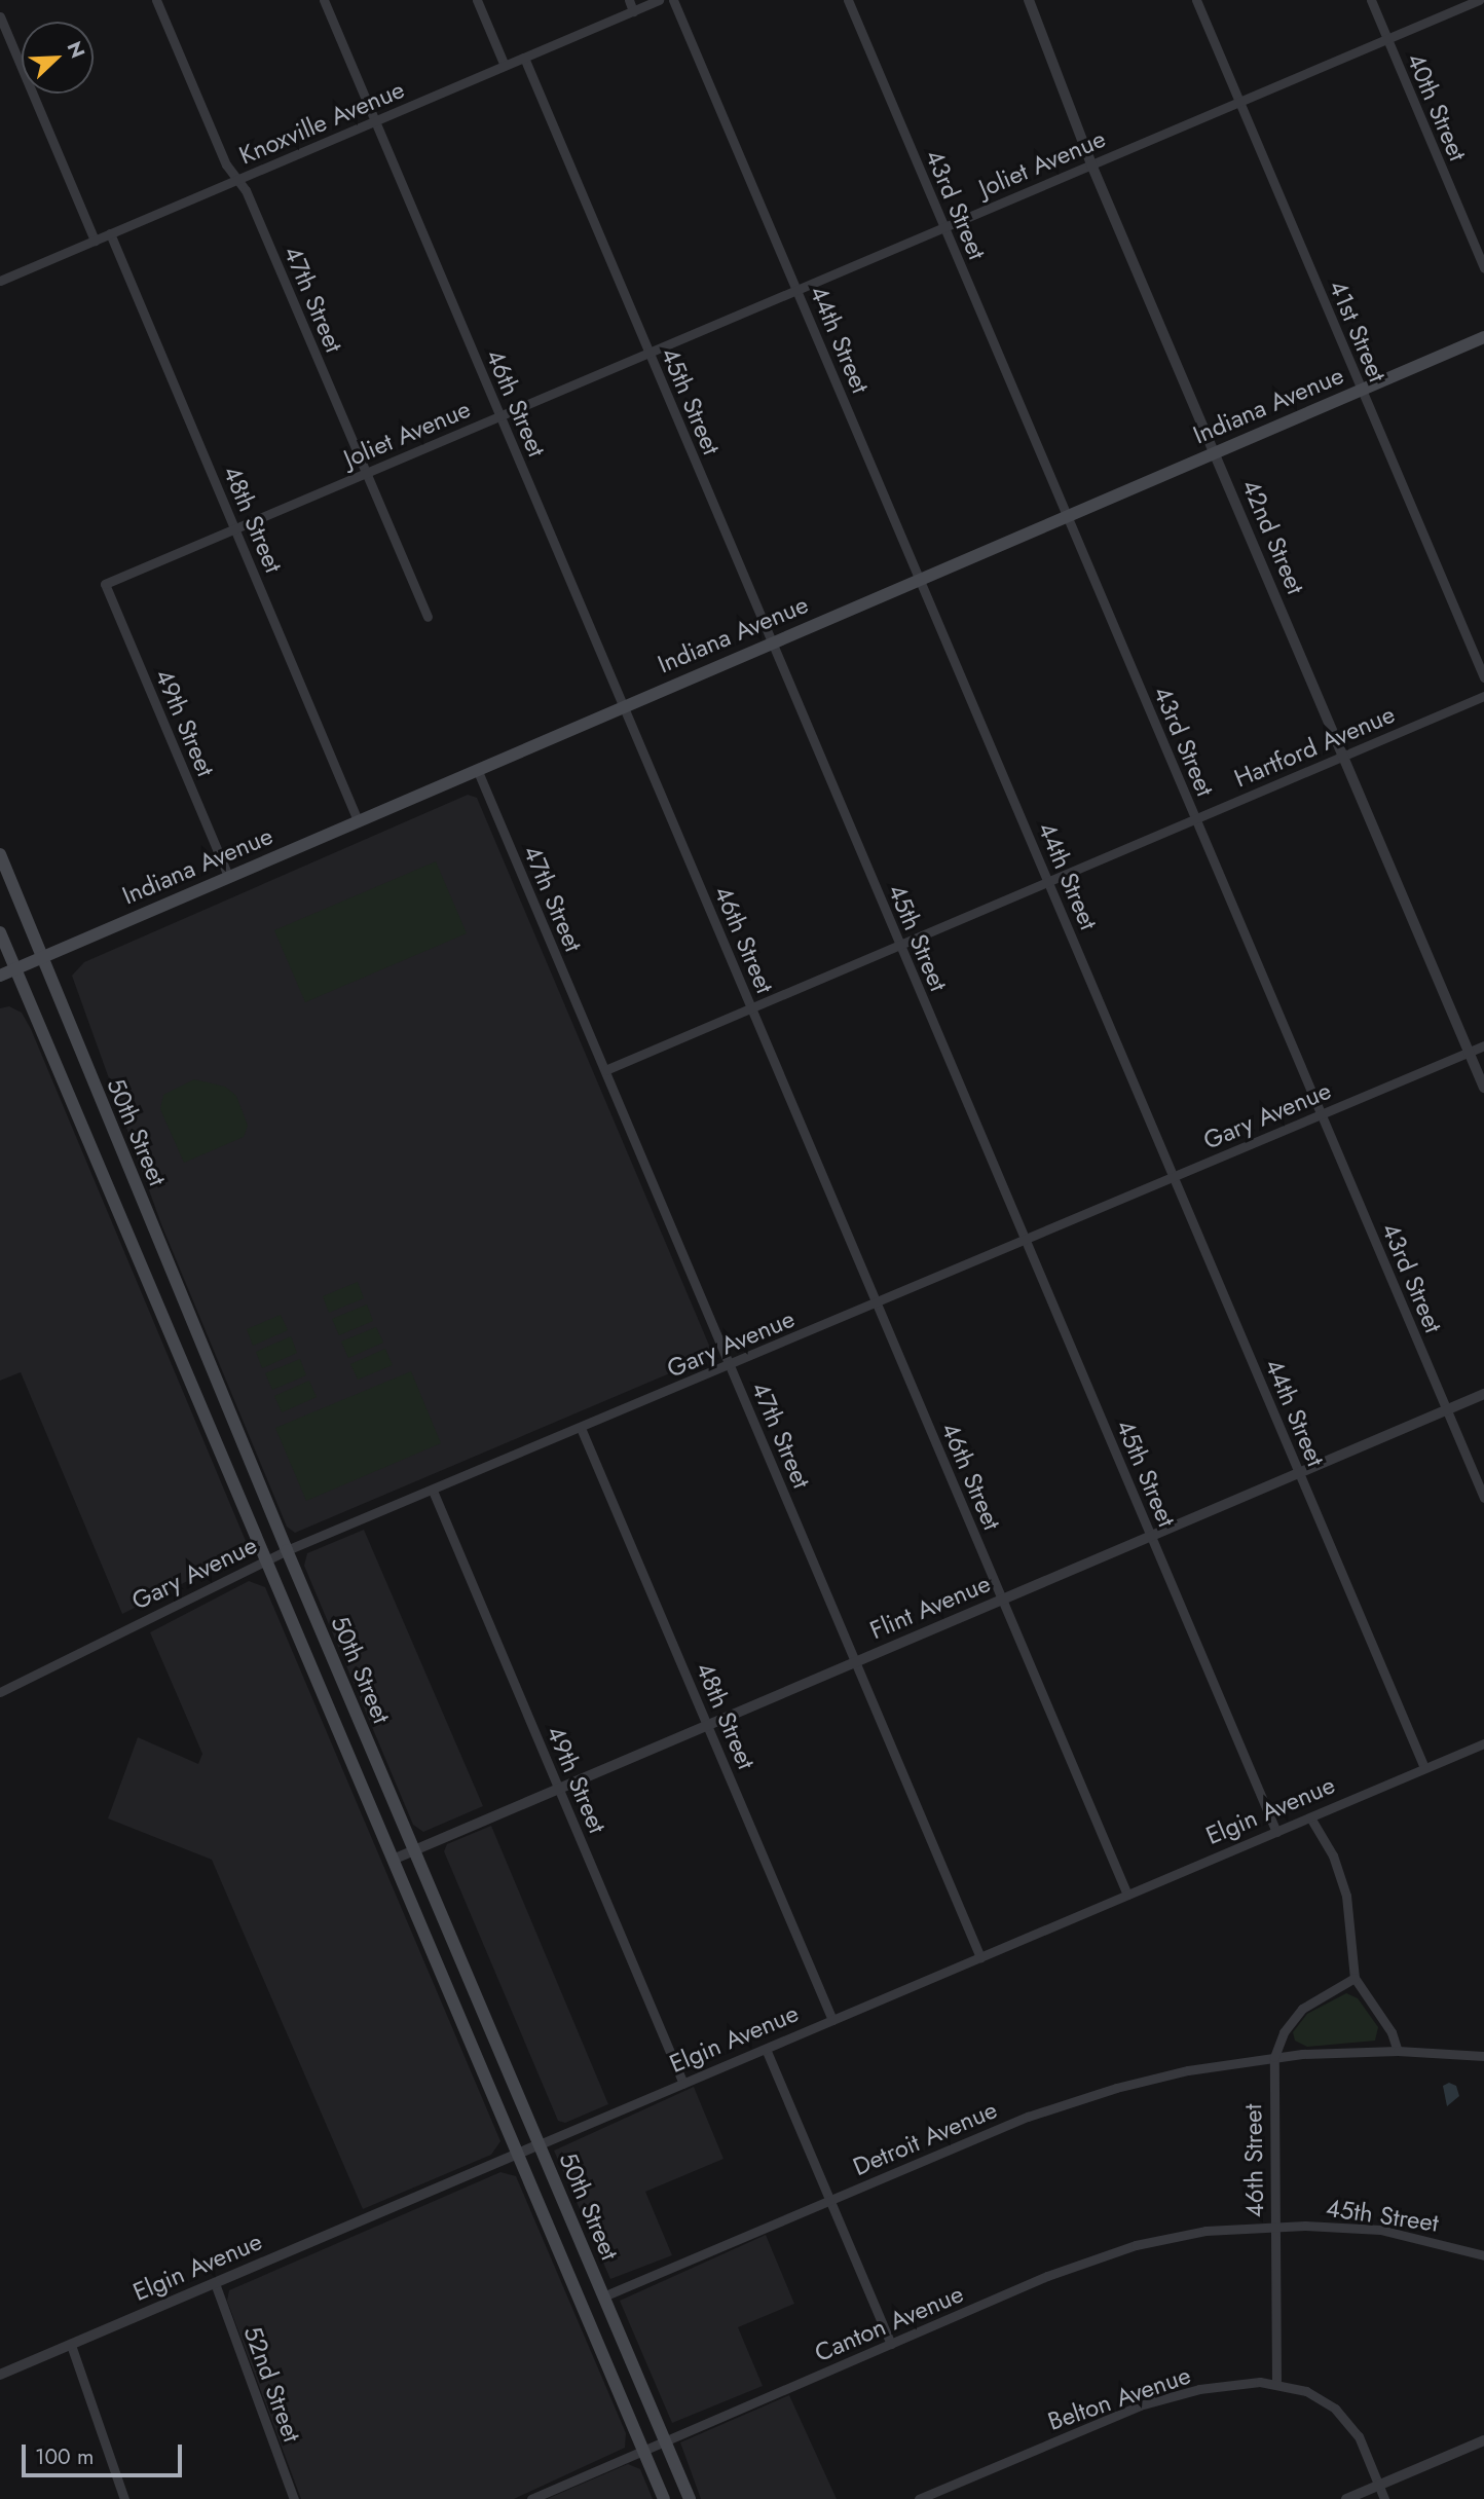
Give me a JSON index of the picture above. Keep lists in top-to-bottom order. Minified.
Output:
{"streets":{"main road":["Indiana Avenue","50th Street"],"street":["40th Street","Knoxville Avenue","Joliet Avenue","43rd Street","47th Street","41st Street","44th Street","45th Street","46th Street","48th Street","42nd Street","49th Street","Hartford Avenue","Gary Avenue","Flint Avenue","Elgin Avenue","Detroit Avenue","Canton Avenue","52nd Street","Belton Avenue"]},"crossings":[["40th Street","Joliet Avenue"],["Knoxville Avenue","47th Street"],["Knoxville Avenue","45th Street"],["Knoxville Avenue","46th Street"],["Knoxville Avenue","48th Street"],["Joliet Avenue","43rd Street"],["Joliet Avenue","47th Street"],["Joliet Avenue","41st Street"],["Joliet Avenue","44th Street"],["Joliet Avenue","45th Street"],["Joliet Avenue","46th Street"],["Joliet Avenue","48th Street"],["Joliet Avenue","42nd Street"],["Joliet Avenue","49th Street"],["43rd Street","Indiana Avenue"],["43rd Street","Hartford Avenue"],["43rd Street","Gary Avenue"],["43rd Street","Flint Avenue"],["47th Street","Indiana Avenue"],["47th Street","Hartford Avenue"],["47th Street","Gary Avenue"],["47th Street","Flint Avenue"],["47th Street","Elgin Avenue"],["41st Street","Indiana Avenue"],["44th Street","Indiana Avenue"],["44th Street","Hartford Avenue"],["44th Street","Gary Avenue"],["44th Street","Flint Avenue"],["44th Street","Elgin Avenue"],["45th Street","46th Street"],["45th Street","Indiana Avenue"],["45th Street","Hartford Avenue"],["45th Street","Gary Avenue"],["45th Street","Flint Avenue"],["45th Street","Elgin Avenue"],["45th Street","Canton Avenue"],["46th Street","Indiana Avenue"],["46th Street","Hartford Avenue"],["46th Street","Gary Avenue"],["46th Street","Flint Avenue"],["46th Street","Elgin Avenue"],["46th Street","Detroit Avenue"],["46th Street","Canton Avenue"],["46th Street","Belton Avenue"],["Indiana Avenue","48th Street"],["Indiana Avenue","42nd Street"],["Indiana Avenue","49th Street"],["Indiana Avenue","50th Street"],["48th Street","Gary Avenue"],["48th Street","Flint Avenue"],["48th Street","Elgin Avenue"],["42nd Street","Hartford Avenue"],["42nd Street","Gary Avenue"],["49th Street","Gary Avenue"],["49th Street","Flint Avenue"],["49th Street","Elgin Avenue"],["Gary Avenue","50th Street"],["50th Street","Flint Avenue"],["50th Street","Elgin Avenue"],["50th Street","Detroit Avenue"],["50th Street","Canton Avenue"],["Elgin Avenue","52nd Street"]],"scale_bar":"100 m","north":"top right"}
